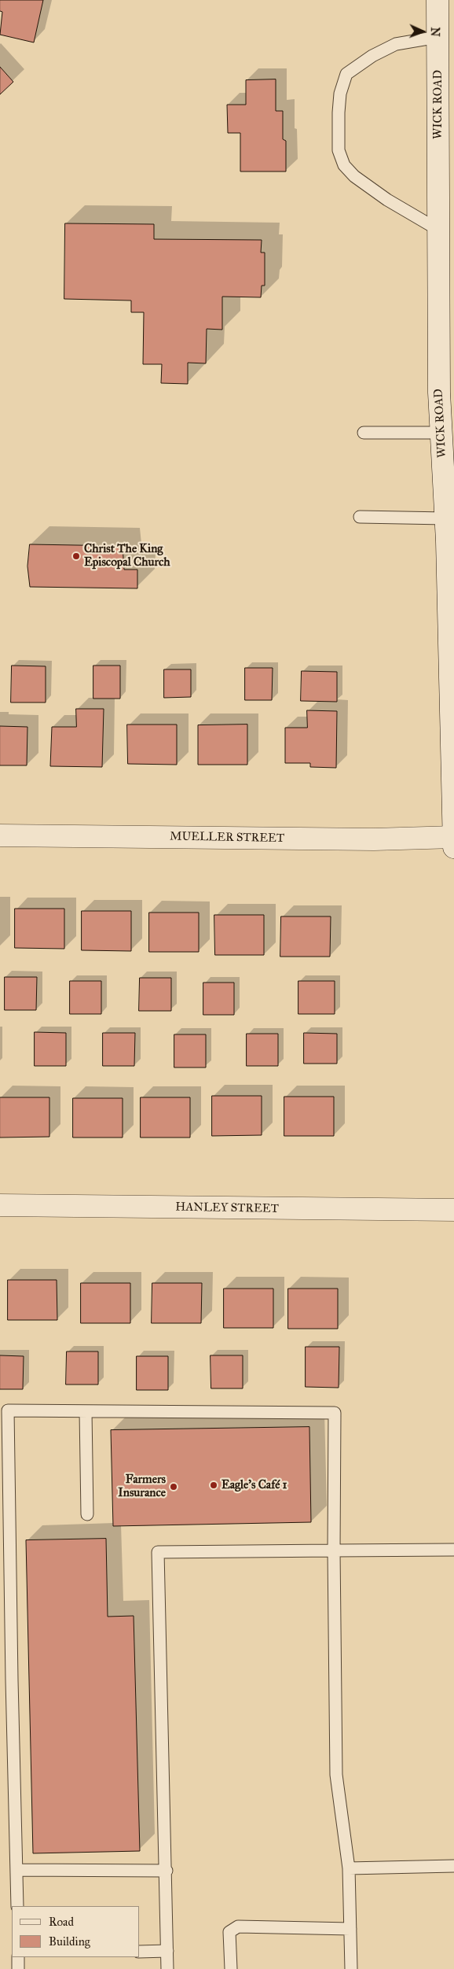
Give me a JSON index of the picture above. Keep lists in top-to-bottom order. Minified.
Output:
{"streets":{"street":["WICK ROAD","MUELLER STREET","HANLEY STREET"]},"crossings":[["WICK ROAD","MUELLER STREET"]],"places":["Christ The King Episcopal Church","Eagle's Café 1","Farmers Insurance"],"legend":["Road","Building"],"north":"right"}
